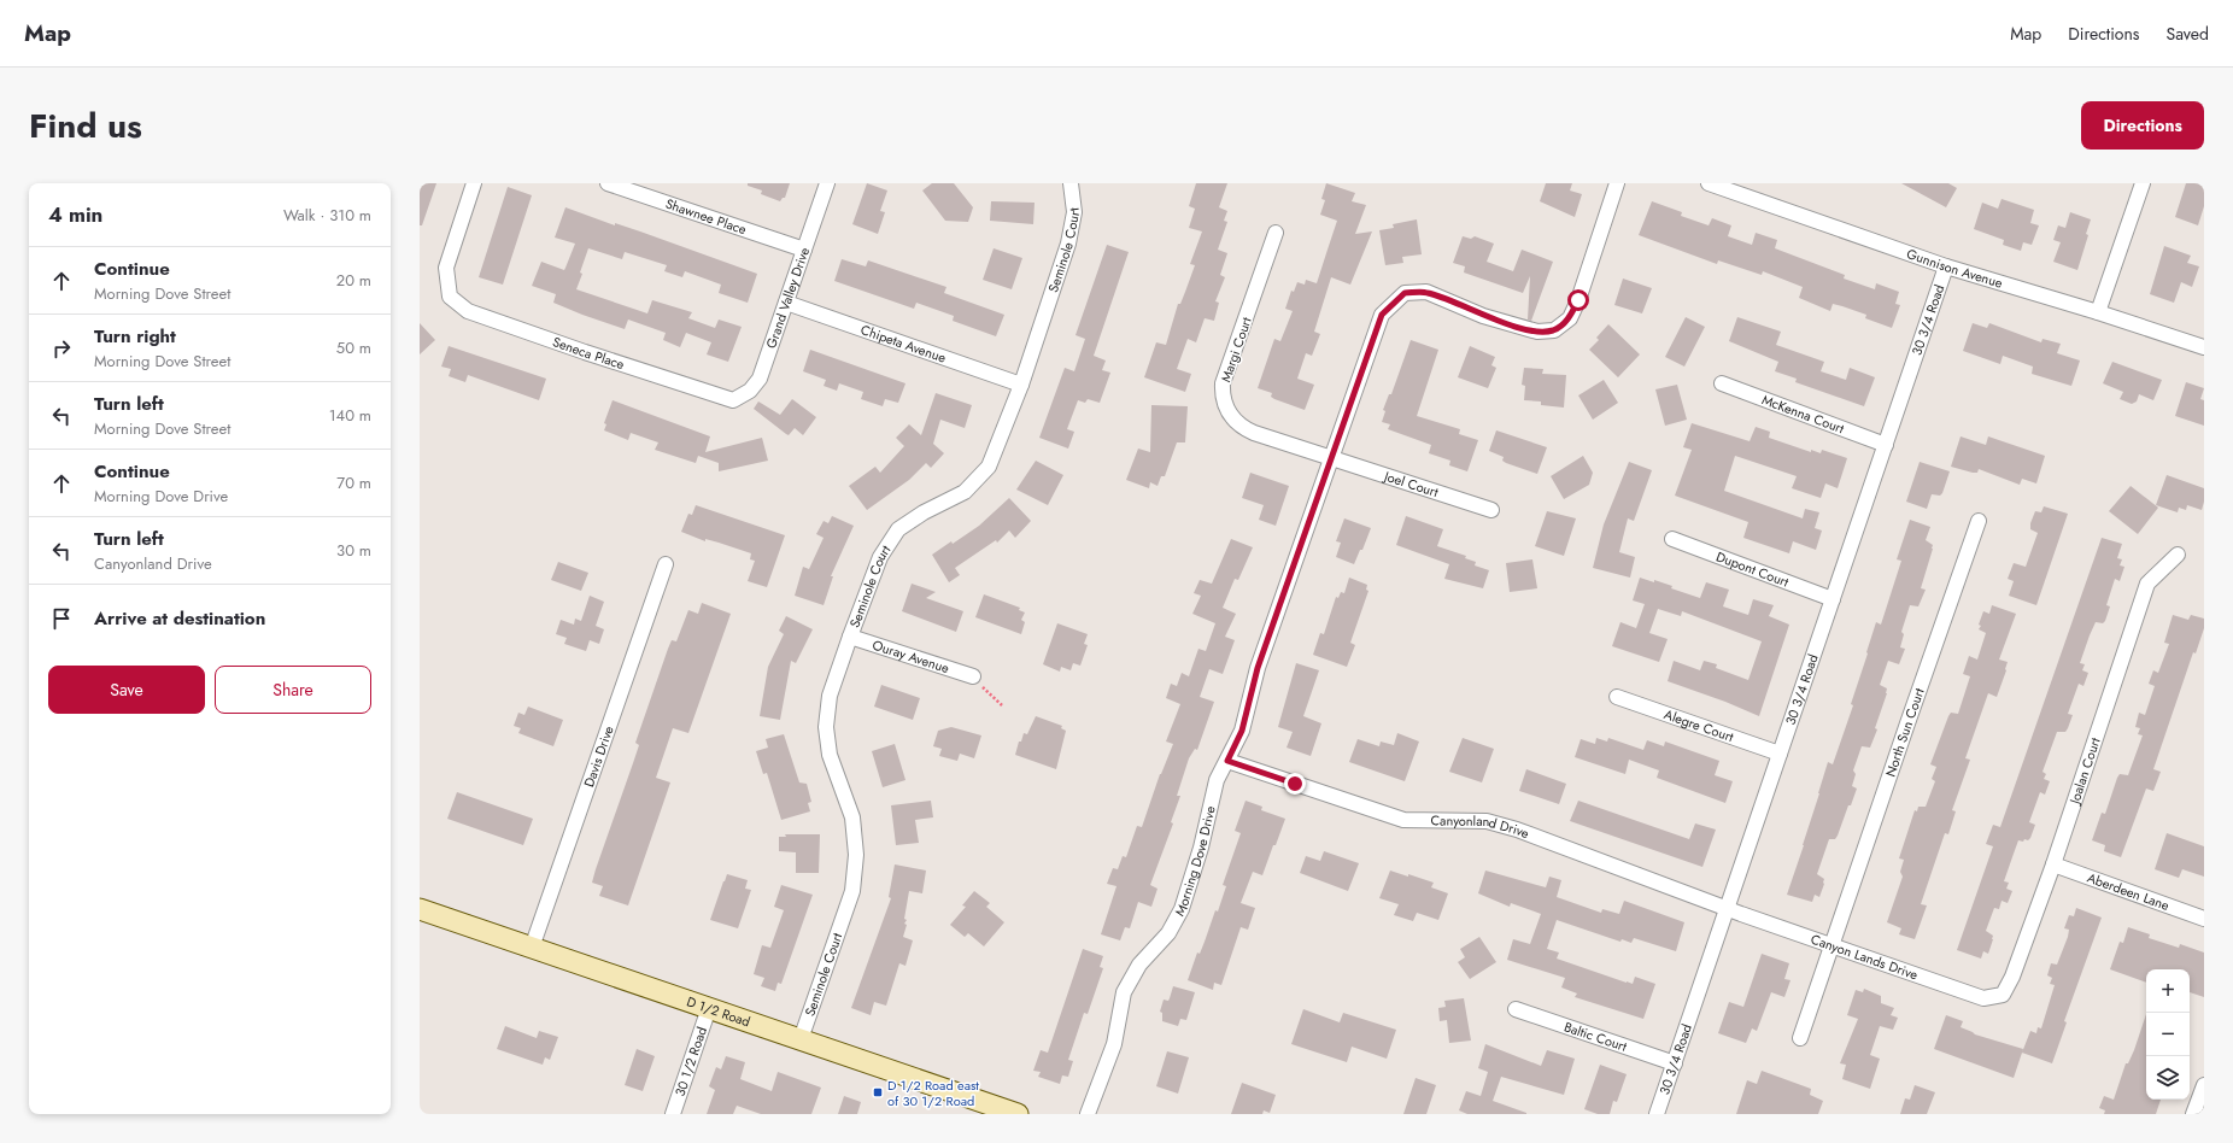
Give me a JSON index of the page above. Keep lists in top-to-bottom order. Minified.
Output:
{"streets":{"main road":["D 1/2 Road"],"street":["Shawnee Place","Seminole Court","Gunnison Avenue","Grand Valley Drive","30 3/4 Road","Chipeta Avenue","Margi Court","Seneca Place","McKenna Court","Joel Court","Dupont Court","Ouray Avenue","Alegre Court","North Sun Court","Davis Drive","Joalan Court","Canyonland Drive","Morning Dove Drive","Aberdeen Lane","Canyon Lands Drive","Baltic Court","30 1/2 Road"]},"crossings":[["Shawnee Place","Grand Valley Drive"],["Seminole Court","Chipeta Avenue"],["Seminole Court","Ouray Avenue"],["Seminole Court","D 1/2 Road"],["Gunnison Avenue","30 3/4 Road"],["Grand Valley Drive","Chipeta Avenue"],["Grand Valley Drive","Seneca Place"],["30 3/4 Road","McKenna Court"],["30 3/4 Road","Dupont Court"],["30 3/4 Road","Alegre Court"],["30 3/4 Road","Canyonland Drive"],["30 3/4 Road","Canyon Lands Drive"],["30 3/4 Road","Baltic Court"],["Margi Court","Joel Court"],["Margi Court","Morning Dove Drive"],["Joel Court","Morning Dove Drive"],["North Sun Court","Canyon Lands Drive"],["Davis Drive","D 1/2 Road"],["Joalan Court","Aberdeen Lane"],["Joalan Court","Canyon Lands Drive"],["Canyonland Drive","Morning Dove Drive"],["Canyonland Drive","Canyon Lands Drive"],["D 1/2 Road","30 1/2 Road"]],"places":{"transit":["D 1/2 Road east of 30 1/2 Road"]},"page":{"header":"Map","nav":["Map","Directions","Saved"],"title":"Find us","buttons":["Directions",["Save","Share"]],"heading":["4 min","Walk · 310 m"],"list":[["Continue","Morning Dove Street","20 m"],["Turn right","Morning Dove Street","50 m"],["Turn left","Morning Dove Street","140 m"],["Continue","Morning Dove Drive","70 m"],["Turn left","Canyonland Drive","30 m"],"Arrive at destination"],"map_buttons":["+","−"]}}
